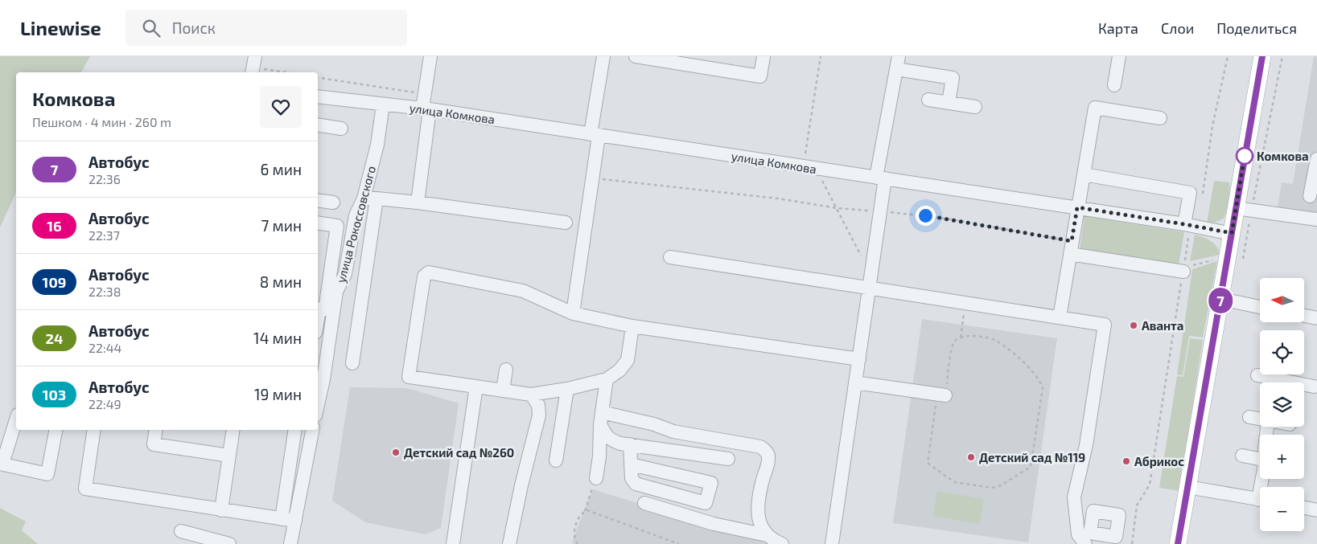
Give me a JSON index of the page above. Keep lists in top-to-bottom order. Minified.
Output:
{"streets":{"street":["улица Комкова","улица Рокоссовского"]},"crossings":[["улица Комкова","улица Рокоссовского"]],"places":["Комкова","Аванта","Детский сад №260","Детский сад №119","Абрикос"],"lines":["bus line 7"],"north":"left","page":{"header":"Linewise","search":"Поиск","nav":["Карта","Слои","Поделиться"],"on_map":"7","heading":["Комкова","Пешком · 4 мин · 260 m"],"list":[{"mark":"7","name":"Автобус","note":"22:36","value":"6 мин"},{"mark":"16","name":"Автобус","note":"22:37","value":"7 мин"},{"mark":"109","name":"Автобус","note":"22:38","value":"8 мин"},{"mark":"24","name":"Автобус","note":"22:44","value":"14 мин"},{"mark":"103","name":"Автобус","note":"22:49","value":"19 мин"}],"map_buttons":["+","−"]}}
